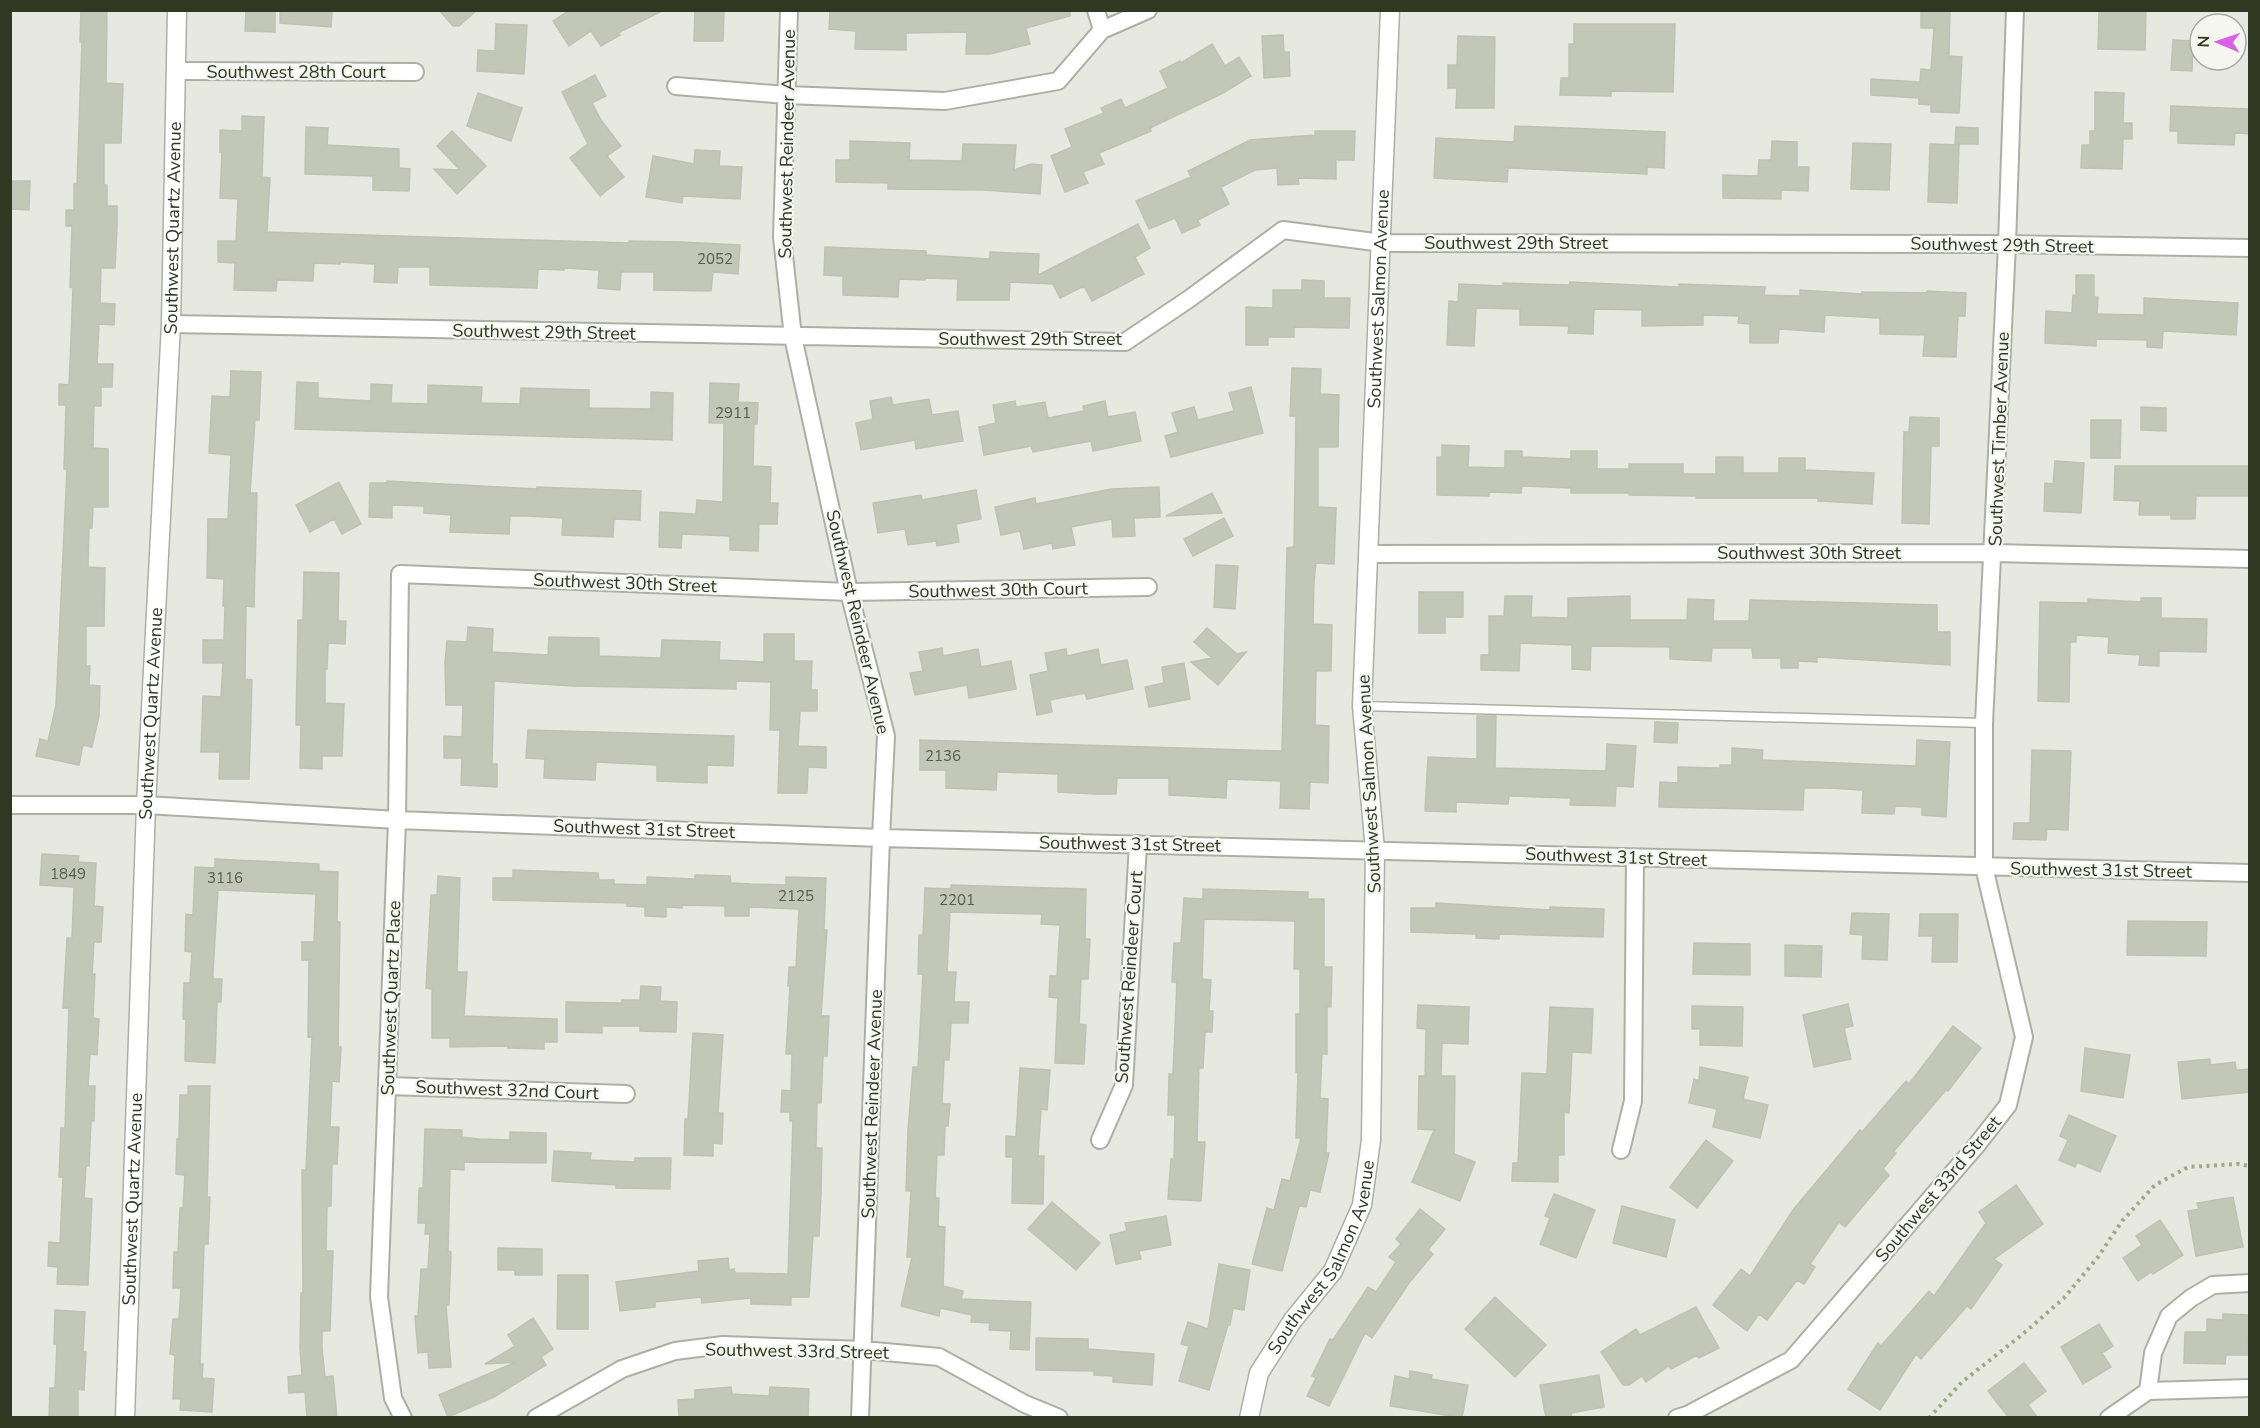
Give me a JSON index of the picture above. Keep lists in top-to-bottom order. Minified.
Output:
{"streets":{"street":["Southwest 28th Court","Southwest Reindeer Avenue","Southwest Quartz Avenue","Southwest 29th Street","Southwest Salmon Avenue","Southwest Timber Avenue","Southwest 30th Street","Southwest 30th Court","Southwest 31st Street","Southwest Reindeer Court","Southwest Quartz Place","Southwest 32nd Court","Southwest 33rd Street"]},"crossings":[["Southwest 28th Court","Southwest Quartz Avenue"],["Southwest Reindeer Avenue","Southwest 29th Street"],["Southwest Reindeer Avenue","Southwest 30th Street"],["Southwest Reindeer Avenue","Southwest 30th Court"],["Southwest Reindeer Avenue","Southwest 31st Street"],["Southwest Reindeer Avenue","Southwest 33rd Street"],["Southwest Quartz Avenue","Southwest 29th Street"],["Southwest Quartz Avenue","Southwest 31st Street"],["Southwest 29th Street","Southwest Salmon Avenue"],["Southwest 29th Street","Southwest Timber Avenue"],["Southwest Salmon Avenue","Southwest 30th Street"],["Southwest Salmon Avenue","Southwest 31st Street"],["Southwest Timber Avenue","Southwest 30th Street"],["Southwest Timber Avenue","Southwest 31st Street"],["Southwest Timber Avenue","Southwest 33rd Street"],["Southwest 30th Street","Southwest 30th Court"],["Southwest 30th Street","Southwest Quartz Place"],["Southwest 31st Street","Southwest Reindeer Court"],["Southwest 31st Street","Southwest Quartz Place"],["Southwest 31st Street","Southwest 33rd Street"],["Southwest Quartz Place","Southwest 32nd Court"]],"house_numbers":["2052","2911","2136","1849","3116","2125","2201"],"north":"left"}
